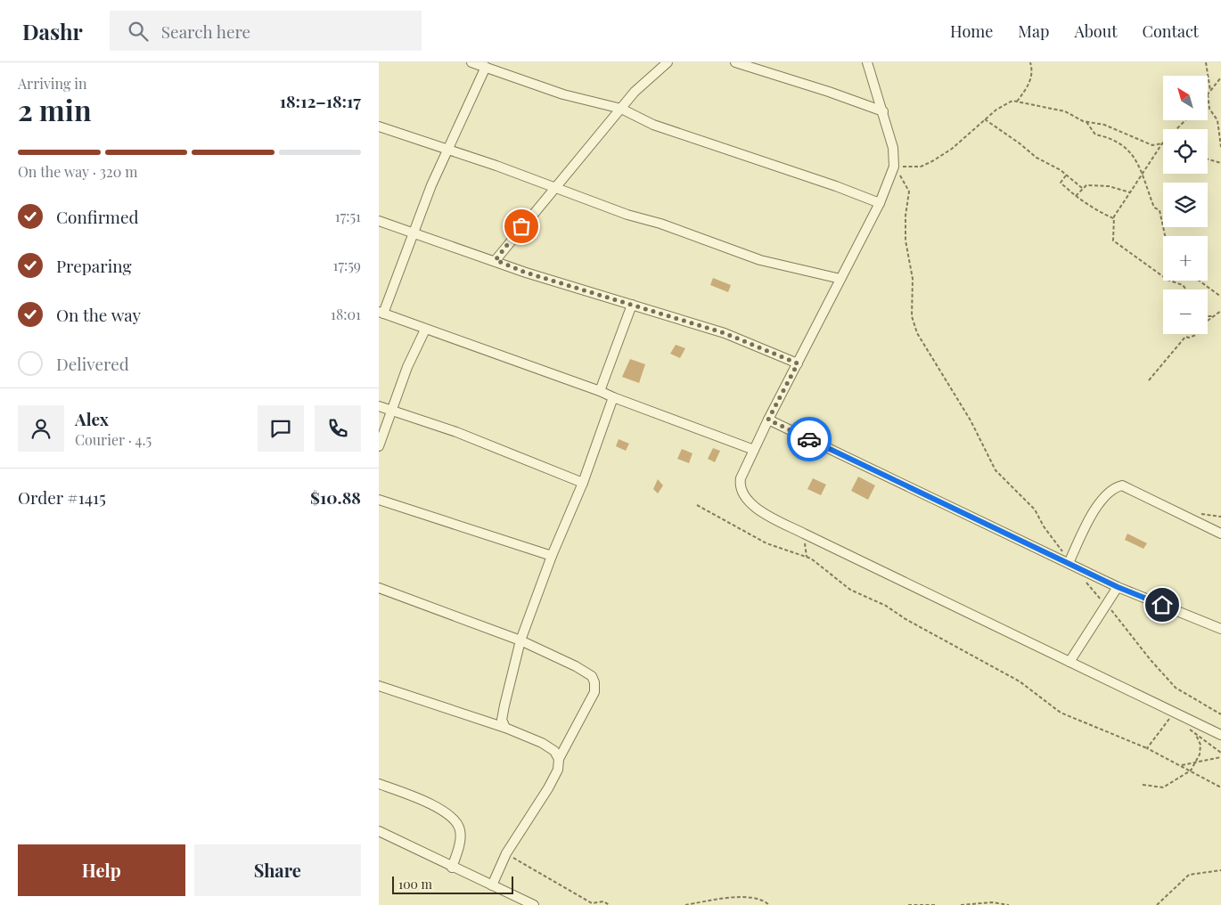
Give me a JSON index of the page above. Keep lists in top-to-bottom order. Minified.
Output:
{"scale_bar":"100 m","north":"top left","page":{"header":"Dashr","search":"Search here","nav":["Home","Map","About","Contact"],"heading":["2 min","Arriving in","18:12–18:17"],"panel":["Alex","Courier · 4.5","Order #1415","$10.88"],"map_buttons":["+","−"],"bar":"On the way · 320 m","list":[["Confirmed","17:51"],["Preparing","17:59"],["On the way","18:01"],"Delivered"],"buttons":["Help","Share"],"scale":"100 m"}}
